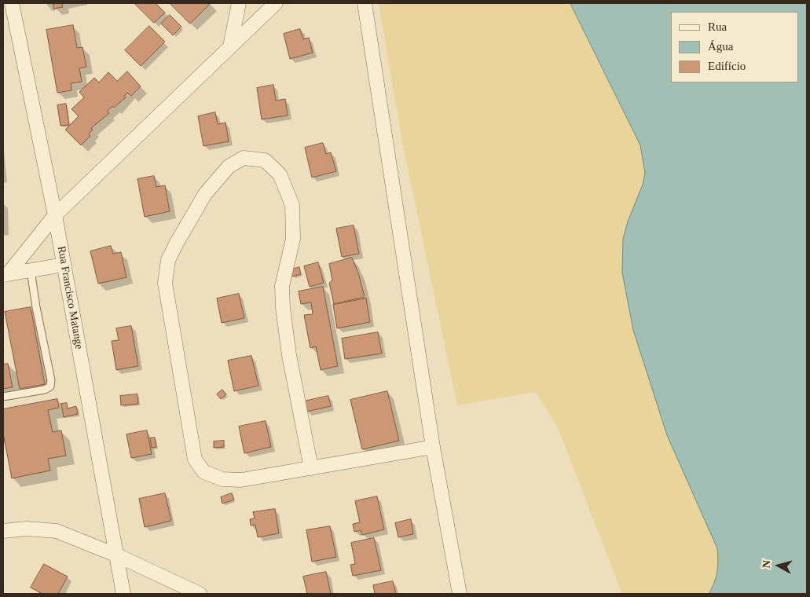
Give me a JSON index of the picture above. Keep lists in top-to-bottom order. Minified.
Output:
{"streets":{"street":["Rua Francisco Matange"]},"legend":["Rua","Água","Edifício"],"north":"left"}
